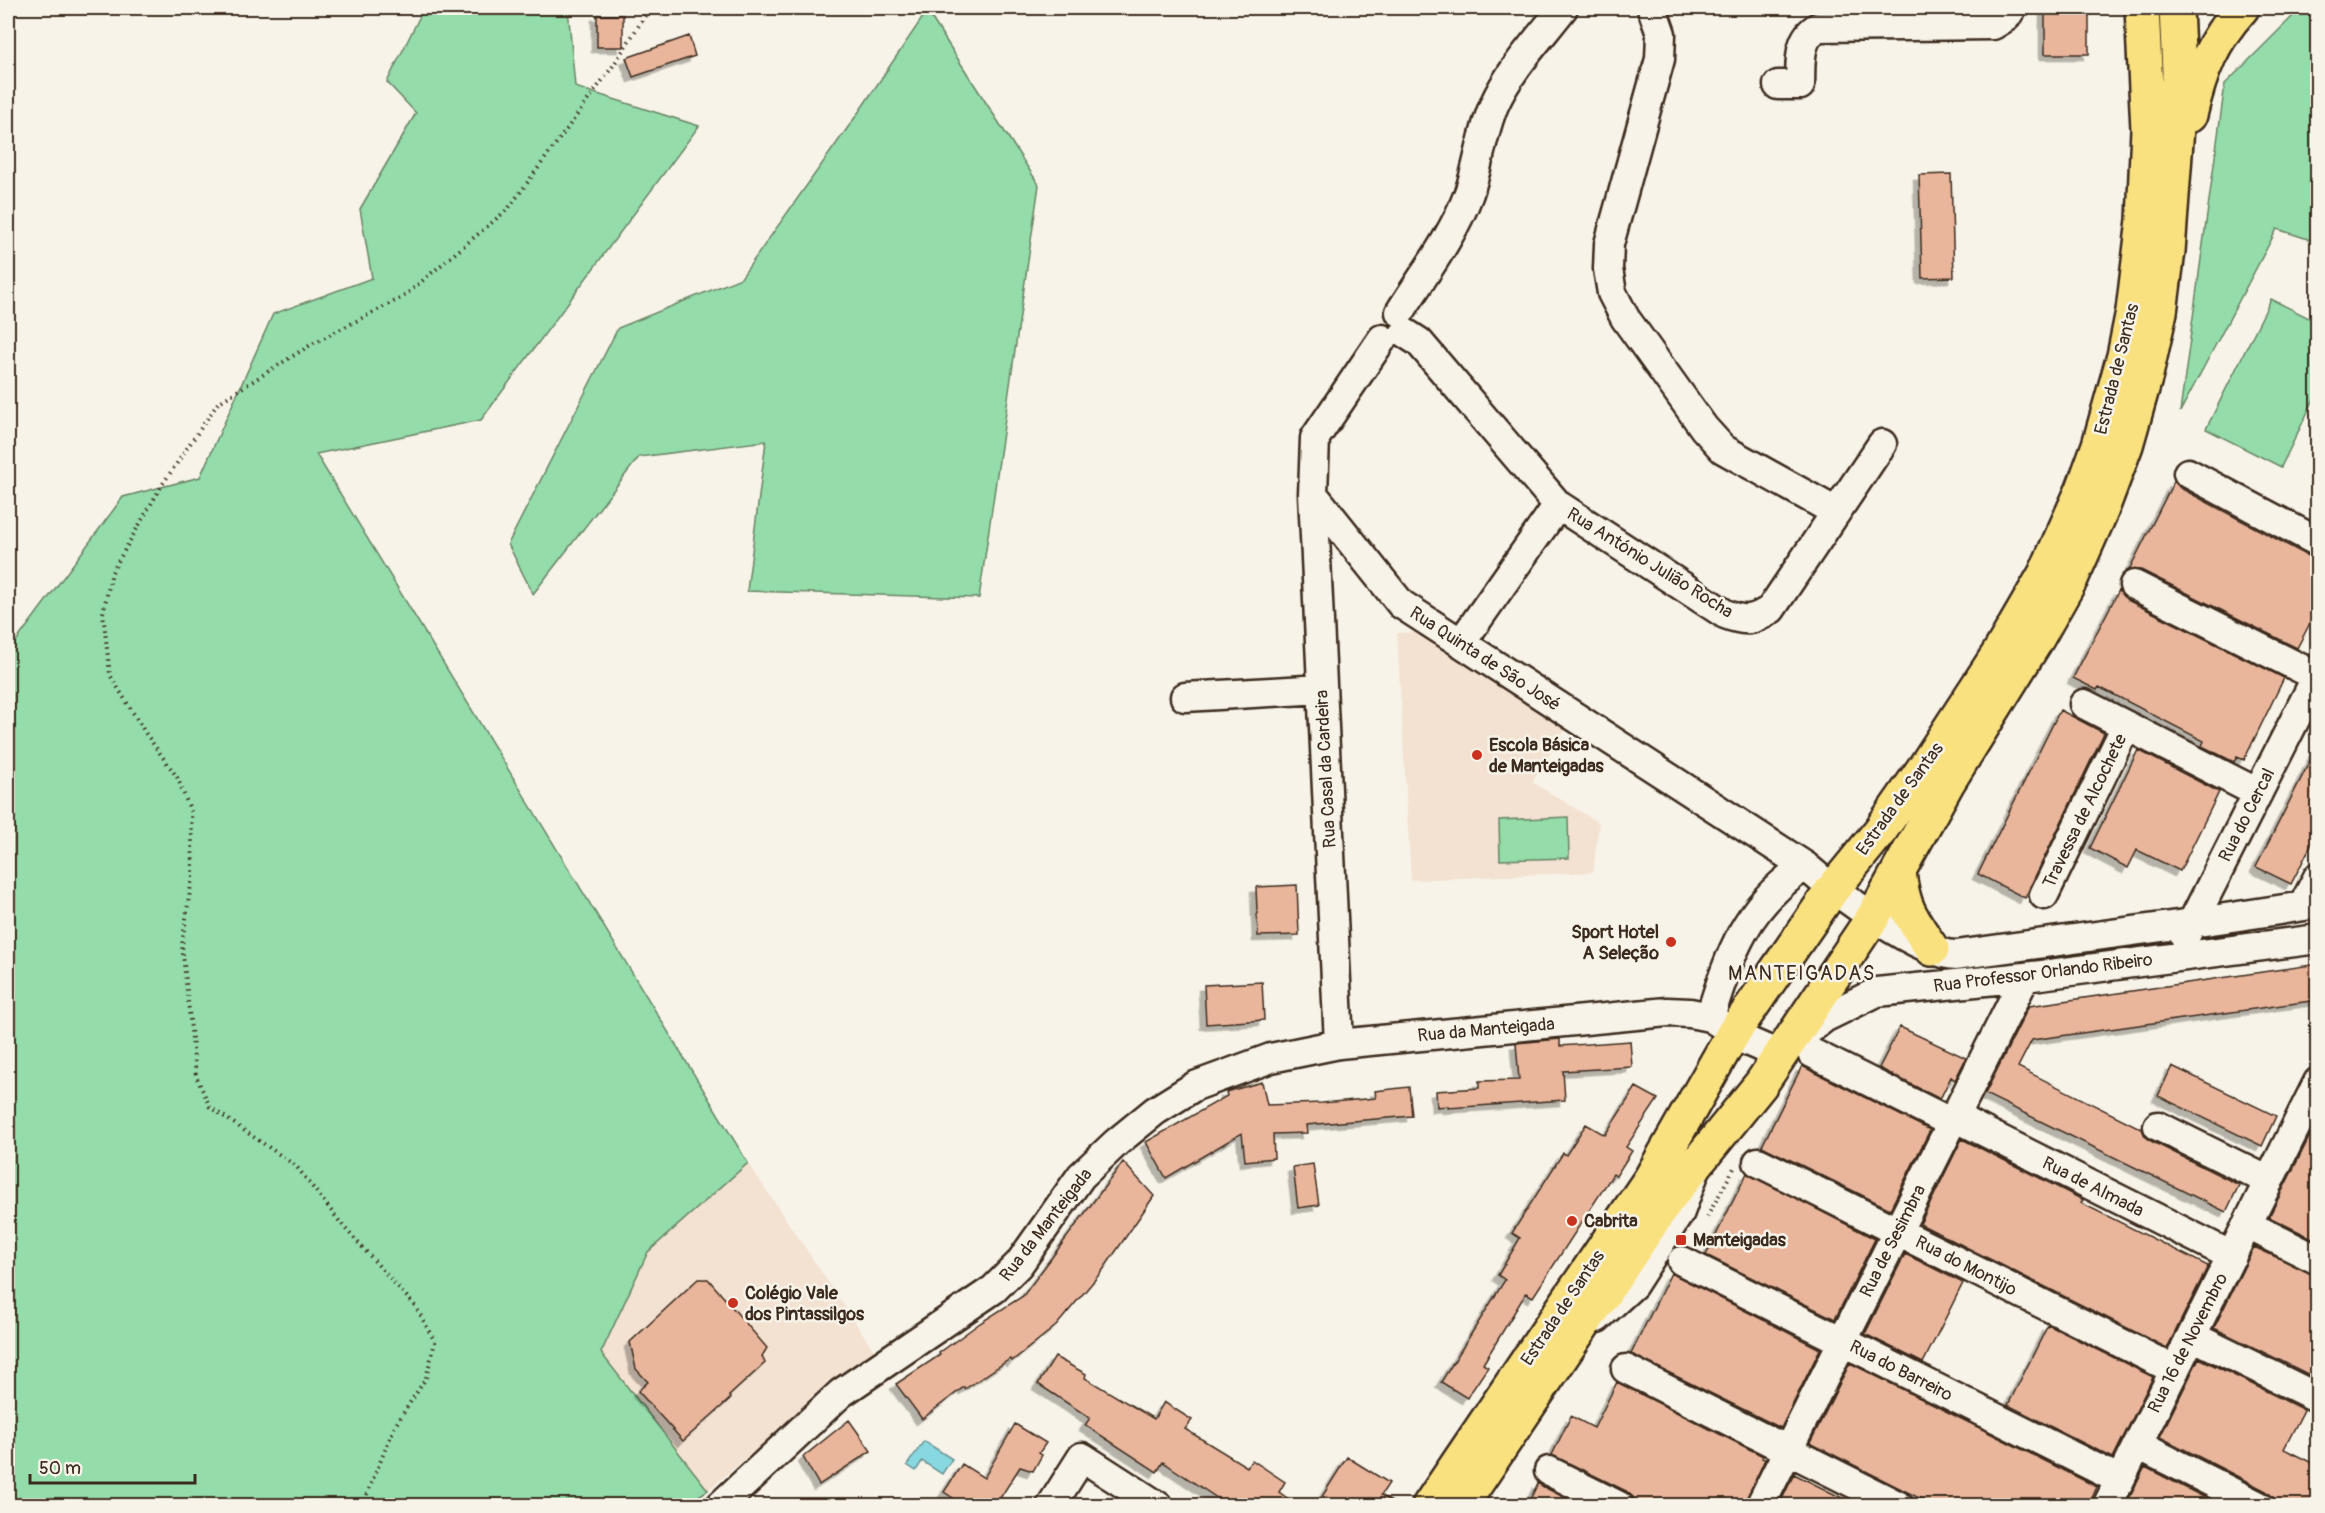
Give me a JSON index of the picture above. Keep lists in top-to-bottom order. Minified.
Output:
{"streets":{"main road":["Estrada de Santas"],"street":["Rua António Julião Rocha","Rua Quinta de São José","Rua Casal da Cardeira","Travessa de Alcochete","Rua do Cercal","Rua Professor Orlando Ribeiro","Rua da Manteigada","Rua de Almada","Rua de Sesimbra","Rua do Montijo","Rua 16 de Novembro","Rua do Barreiro"]},"crossings":[["Estrada de Santas","Rua Quinta de São José"],["Estrada de Santas","Rua Professor Orlando Ribeiro"],["Estrada de Santas","Rua da Manteigada"],["Estrada de Santas","Rua de Almada"],["Rua Quinta de São José","Rua Casal da Cardeira"],["Rua Quinta de São José","Rua Professor Orlando Ribeiro"],["Rua Casal da Cardeira","Rua da Manteigada"],["Rua do Cercal","Rua Professor Orlando Ribeiro"],["Rua Professor Orlando Ribeiro","Rua de Almada"],["Rua Professor Orlando Ribeiro","Rua de Sesimbra"],["Rua de Almada","Rua de Sesimbra"],["Rua de Almada","Rua 16 de Novembro"],["Rua de Sesimbra","Rua do Montijo"],["Rua de Sesimbra","Rua do Barreiro"],["Rua do Montijo","Rua 16 de Novembro"],["Rua 16 de Novembro","Rua do Barreiro"]],"districts":["MANTEIGADAS"],"places":{"other":["Escola Básica de Manteigadas","Sport Hotel A Seleção","Cabrita","Colégio Vale dos Pintassilgos"],"transit":["Manteigadas"]},"scale_bar":"50 m"}
